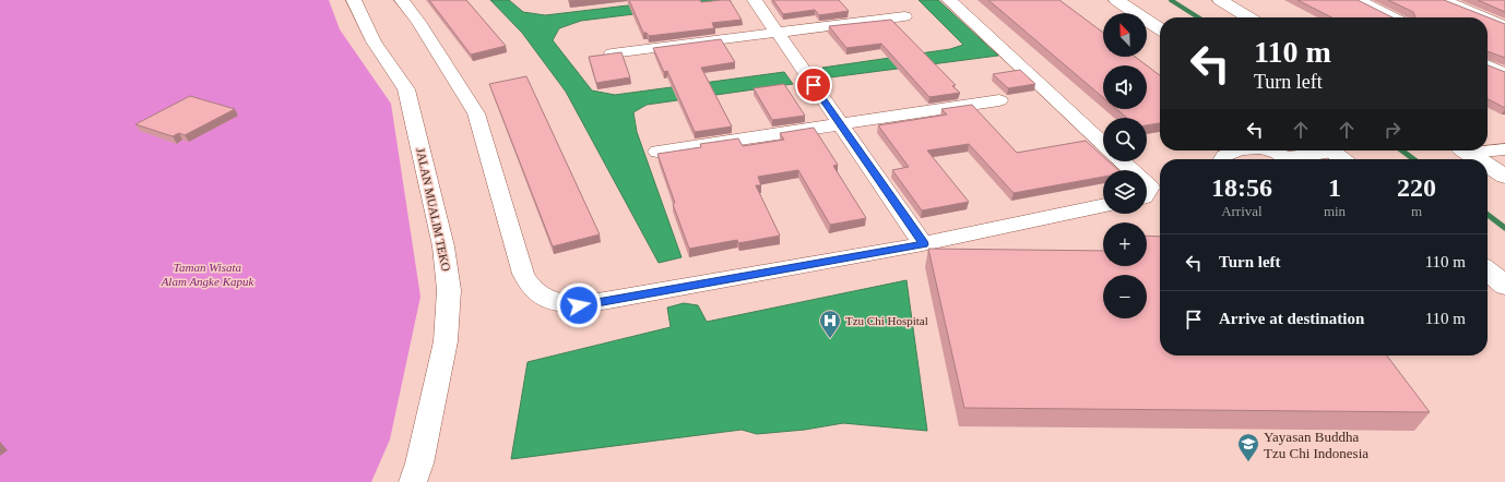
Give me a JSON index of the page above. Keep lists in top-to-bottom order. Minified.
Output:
{"streets":{"street":["JALAN MUALIM TEKO"]},"parks":["Taman Wisata Alam Angke Kapuk"],"places":{"hospital":["Tzu Chi Hospital"],"school or university":["Yayasan Buddha Tzu Chi Indonesia"]},"north":"top left","page":{"map_buttons":["+","−"],"turn":["110 m","Turn left"],"eta":["18:56","Arrival","1","min","220","m"],"list":[{"name":"Turn left","value":"110 m"},{"name":"Arrive at destination","value":"110 m"}]}}
